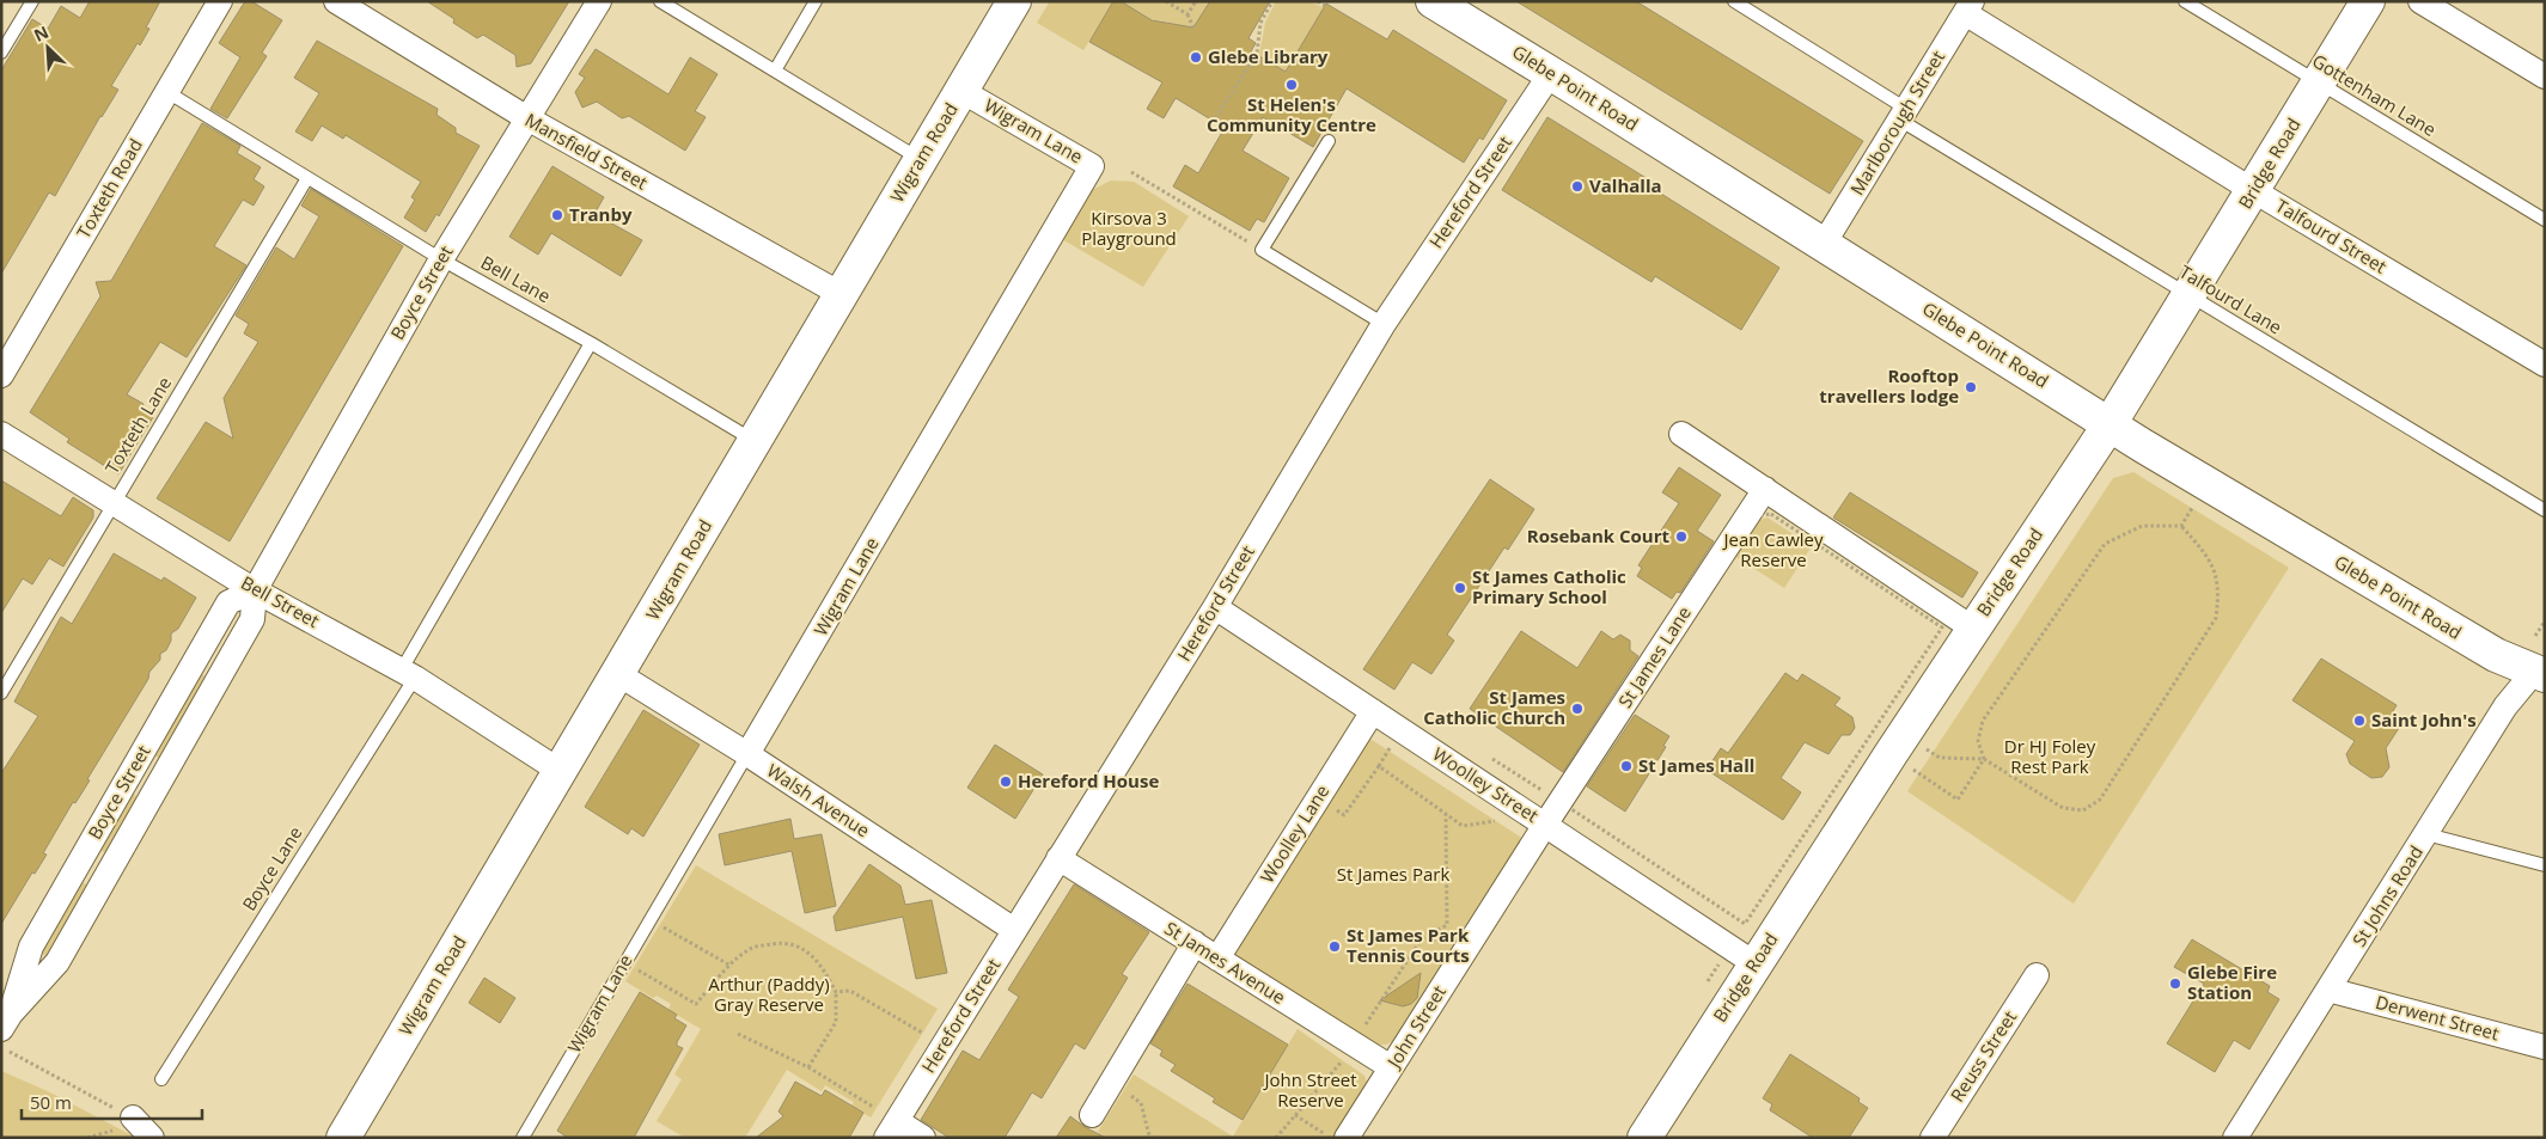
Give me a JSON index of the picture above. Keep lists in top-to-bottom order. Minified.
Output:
{"streets":{"street":["Glebe Point Road","Marlborough Street","Wigram Lane","Mansfield Street","Wigram Road","Bridge Road","Toxteth Road","Hereford Street","Talfourd Street","Boyce Street","Bell Street","St James Lane","Woolley Street","Walsh Avenue","Woolley Lane","St Johns Road","St James Avenue","Derwent Street","John Street","Reuss Street"],"lane":["Gottenham Lane","Bell Lane","Talfourd Lane","Toxteth Lane","Boyce Lane"]},"crossings":[["Glebe Point Road","Marlborough Street"],["Glebe Point Road","Bridge Road"],["Glebe Point Road","Hereford Street"],["Glebe Point Road","St Johns Road"],["Gottenham Lane","Bridge Road"],["Marlborough Street","Talfourd Street"],["Marlborough Street","Talfourd Lane"],["Wigram Lane","Wigram Road"],["Wigram Lane","Walsh Avenue"],["Mansfield Street","Wigram Road"],["Mansfield Street","Boyce Street"],["Wigram Road","Bell Lane"],["Wigram Road","Bell Street"],["Wigram Road","Walsh Avenue"],["Bridge Road","Talfourd Street"],["Bridge Road","Talfourd Lane"],["Bridge Road","Woolley Street"],["Toxteth Road","Bell Lane"],["Hereford Street","Woolley Street"],["Hereford Street","Walsh Avenue"],["Hereford Street","St James Avenue"],["Bell Lane","Boyce Street"],["Bell Lane","Toxteth Lane"],["Bell Lane","Boyce Lane"],["Boyce Street","Bell Street"],["Toxteth Lane","Bell Street"],["Bell Street","Boyce Lane"],["St James Lane","Woolley Street"],["St James Lane","John Street"],["Woolley Street","Woolley Lane"],["Woolley Street","John Street"],["Woolley Lane","St James Avenue"],["St Johns Road","Derwent Street"],["St James Avenue","John Street"]],"parks":["Kirsova 3 Playground","Jean Cawley Reserve","Dr HJ Foley Rest Park","St James Park","Arthur (Paddy) Gray Reserve","John Street Reserve"],"places":["Glebe Library","St Helen's Community Centre","Valhalla","Tranby","Rooftop travellers lodge","Rosebank Court","St James Catholic Primary School","St James Catholic Church","Saint John's","St James Hall","Hereford House","St James Park Tennis Courts","Glebe Fire Station"],"scale_bar":"50 m","north":"top left"}
